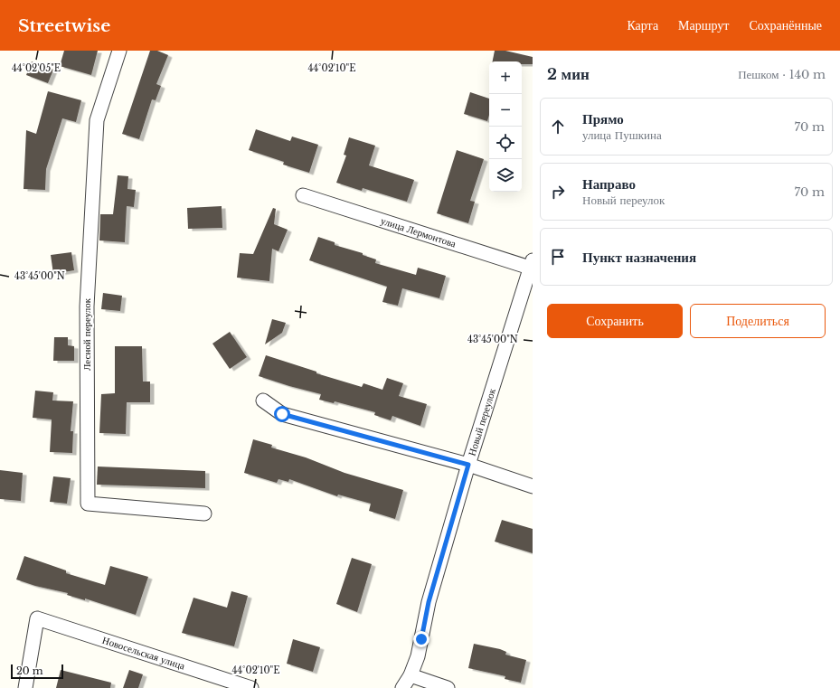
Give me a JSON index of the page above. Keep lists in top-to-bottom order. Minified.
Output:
{"streets":{"street":["улица Лермонтова","Лесной переулок","Новый переулок","Новосельская улица"]},"crossings":[["улица Лермонтова","Новый переулок"]],"scale_bar":"20 m","page":{"header":"Streetwise","nav":["Карта","Маршрут","Сохранённые"],"heading":["2 мин","Пешком · 140 m"],"map_buttons":["+","−"],"list":[["Прямо","улица Пушкина","70 m"],["Направо","Новый переулок","70 m"],"Пункт назначения"],"buttons":["Сохранить","Поделиться"],"scale":"20 m"},"coordinates":["44°02'05\"E","44°02'10\"E","43°45'00\"N"]}
